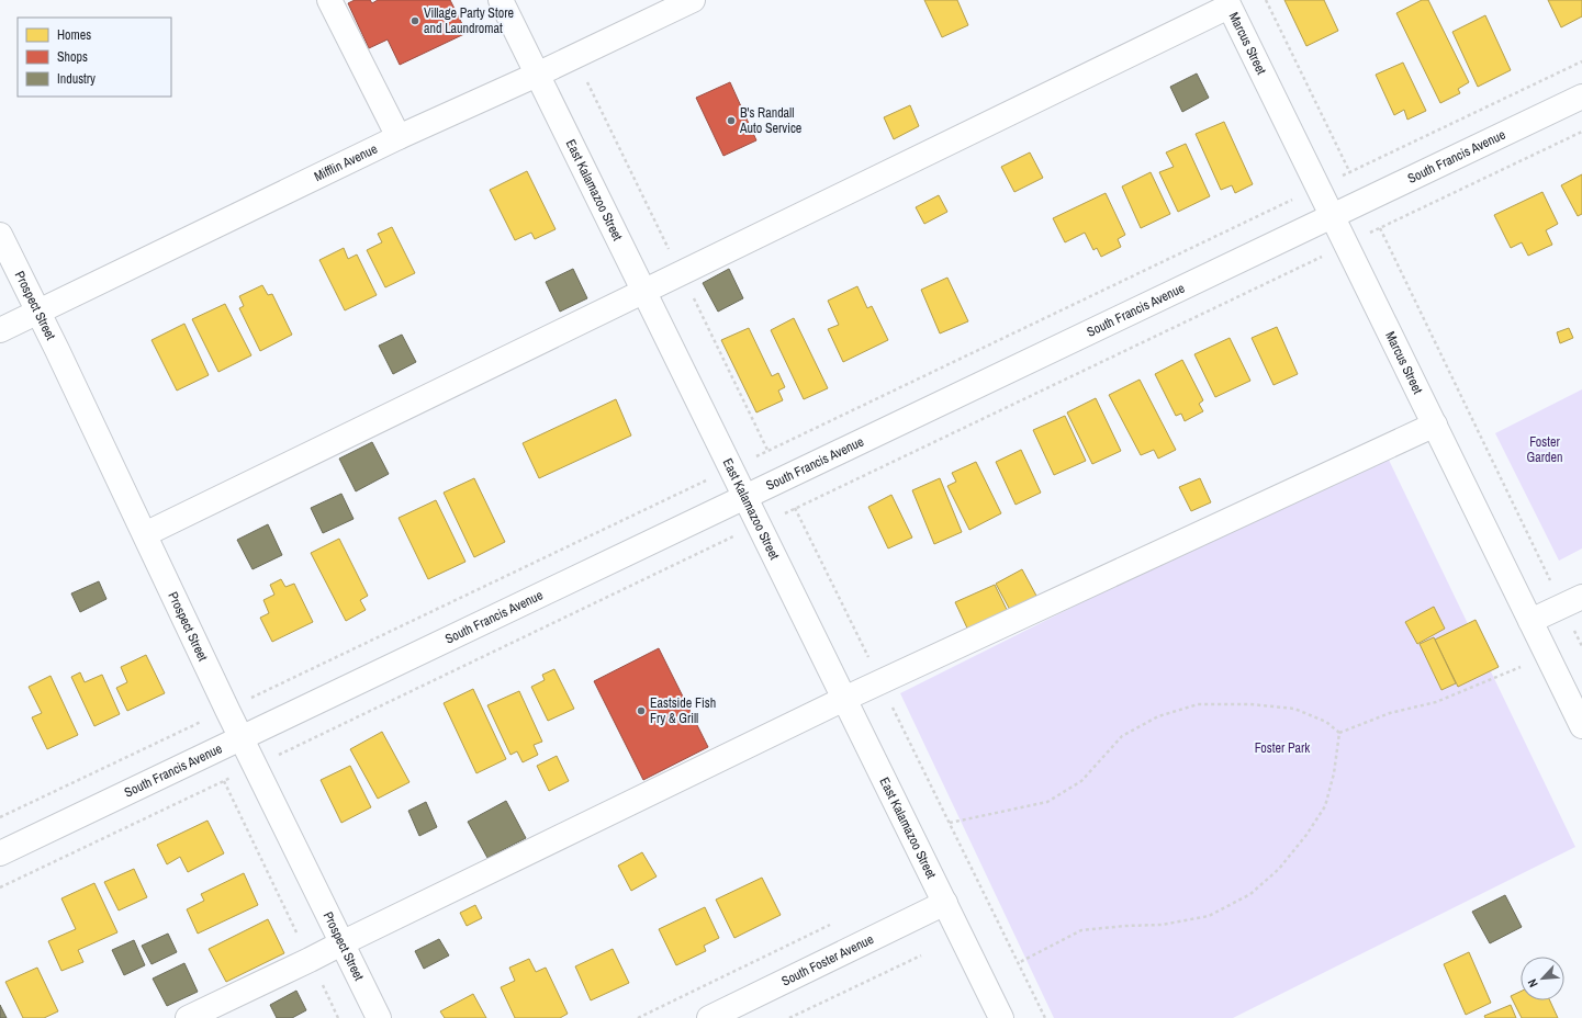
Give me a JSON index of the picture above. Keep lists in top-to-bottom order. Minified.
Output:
{"streets":{"street":["Marcus Street","South Francis Avenue","Mifflin Avenue","East Kalamazoo Street","Prospect Street","South Foster Avenue"]},"crossings":[["Marcus Street","South Francis Avenue"],["South Francis Avenue","East Kalamazoo Street"],["South Francis Avenue","Prospect Street"],["Mifflin Avenue","East Kalamazoo Street"],["Mifflin Avenue","Prospect Street"],["East Kalamazoo Street","South Foster Avenue"]],"parks":["Foster Garden","Foster Park"],"places":["Village Party Store and Laundromat","B's Randall Auto Service","Eastside Fish Fry & Grill"],"legend":["Homes","Shops","Industry"],"north":"bottom left"}
